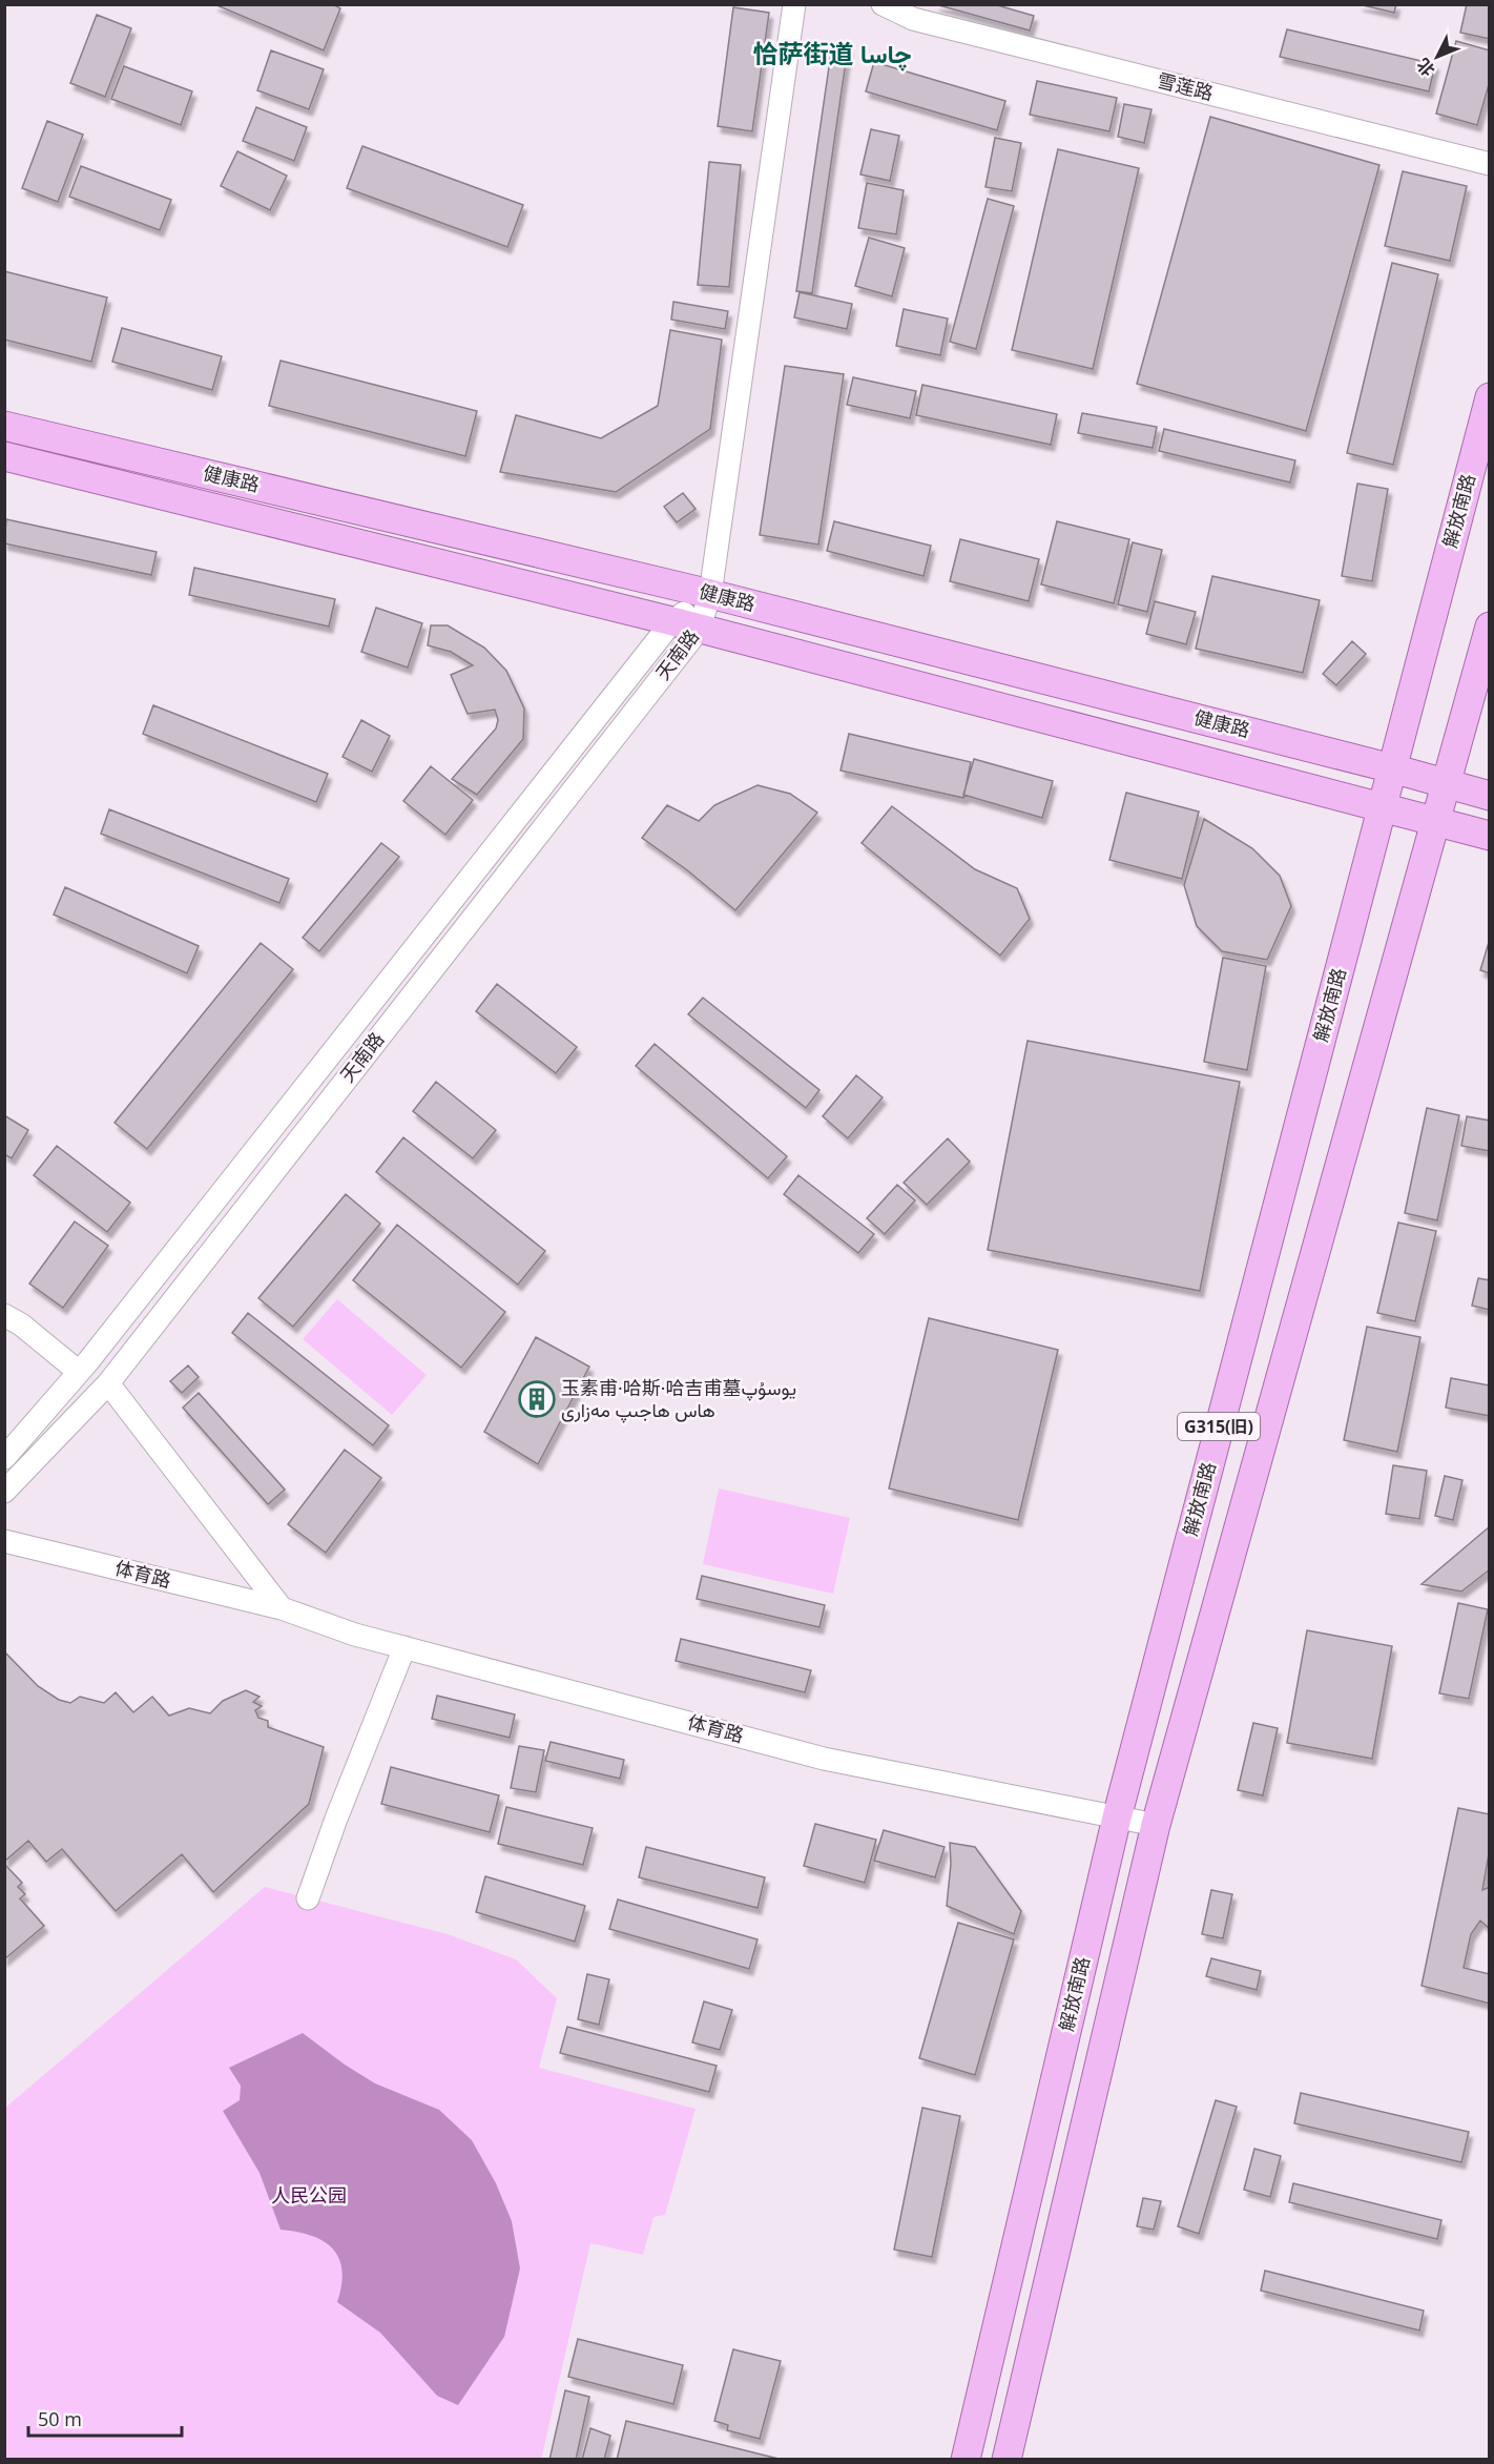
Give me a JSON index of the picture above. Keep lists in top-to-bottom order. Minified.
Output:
{"streets":{"main road":["健康路","解放南路","G315(旧)"],"street":["雪莲路","天南路","体育路"]},"crossings":[["健康路","解放南路"],["健康路","天南路"],["健康路","G315(旧)"],["解放南路","体育路"],["G315(旧)","体育路"]],"districts":["恰萨街道 چاسا"],"parks":["人民公园"],"places":{"building":["玉素甫·哈斯·哈吉甫墓يوسۇپ ھاس ھاجىپ مەزارى"]},"scale_bar":"50 m","north":"bottom left"}
